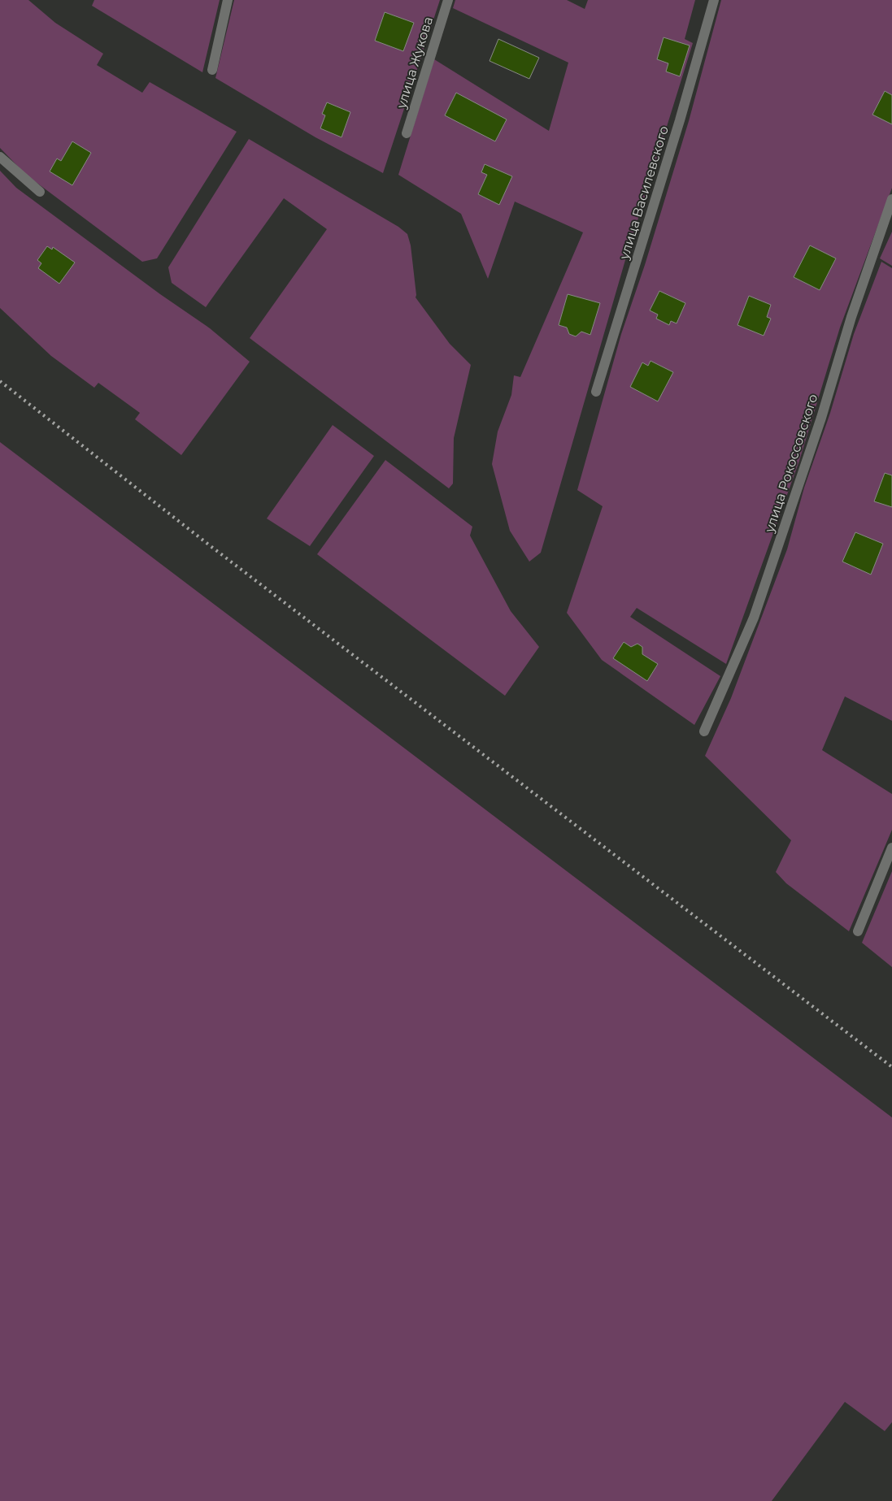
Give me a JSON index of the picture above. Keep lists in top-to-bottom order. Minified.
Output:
{"streets":{"street":["улица Жукова","улица Василевского","улица Рокоссовского"]}}
